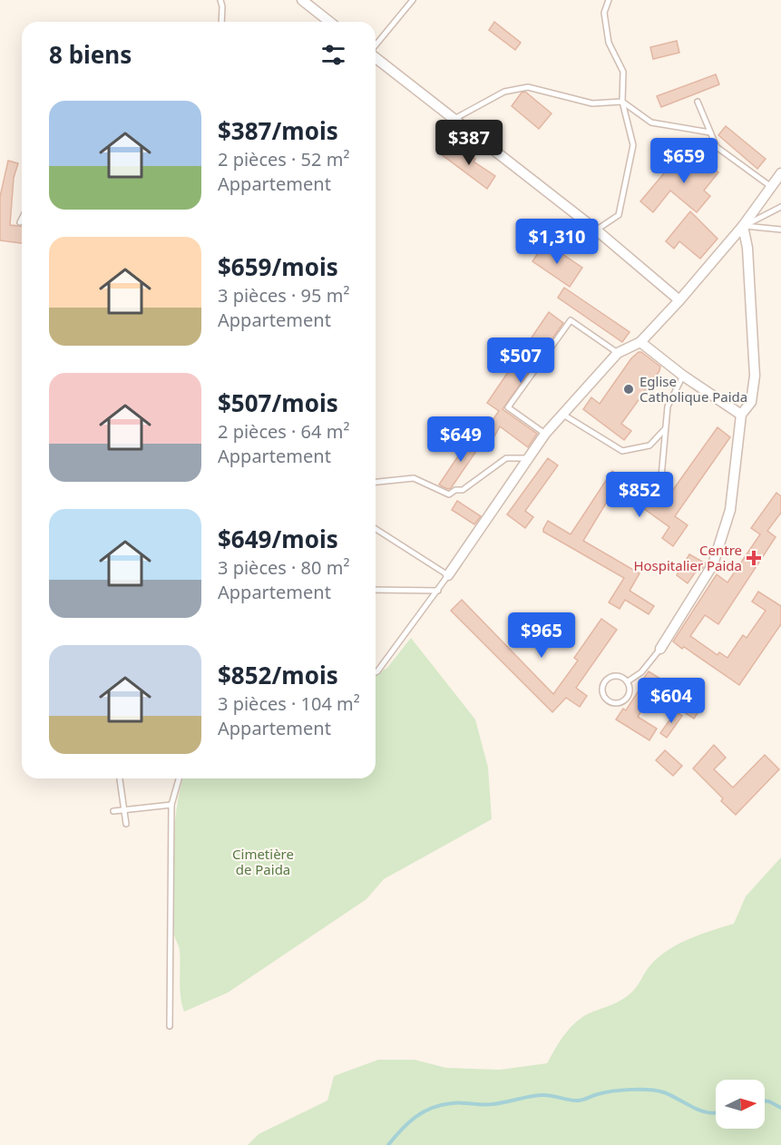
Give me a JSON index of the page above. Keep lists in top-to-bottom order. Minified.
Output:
{"parks":["Cimetière de Paida"],"places":{"other":["Eglise Catholique Paida"],"health":["Centre Hospitalier Paida"]},"north":"right","page":{"heading":"8 biens","list":[{"name":"$387/mois","note":"2 pièces · 52 m² · Appartement"},{"name":"$659/mois","note":"3 pièces · 95 m² · Appartement"},{"name":"$507/mois","note":"2 pièces · 64 m² · Appartement"},{"name":"$649/mois","note":"3 pièces · 80 m² · Appartement"},{"name":"$852/mois","note":"3 pièces · 104 m² · Appartement"}],"price":["$387","$659","$1,310","$507","$649","$852","$965","$604"]}}
